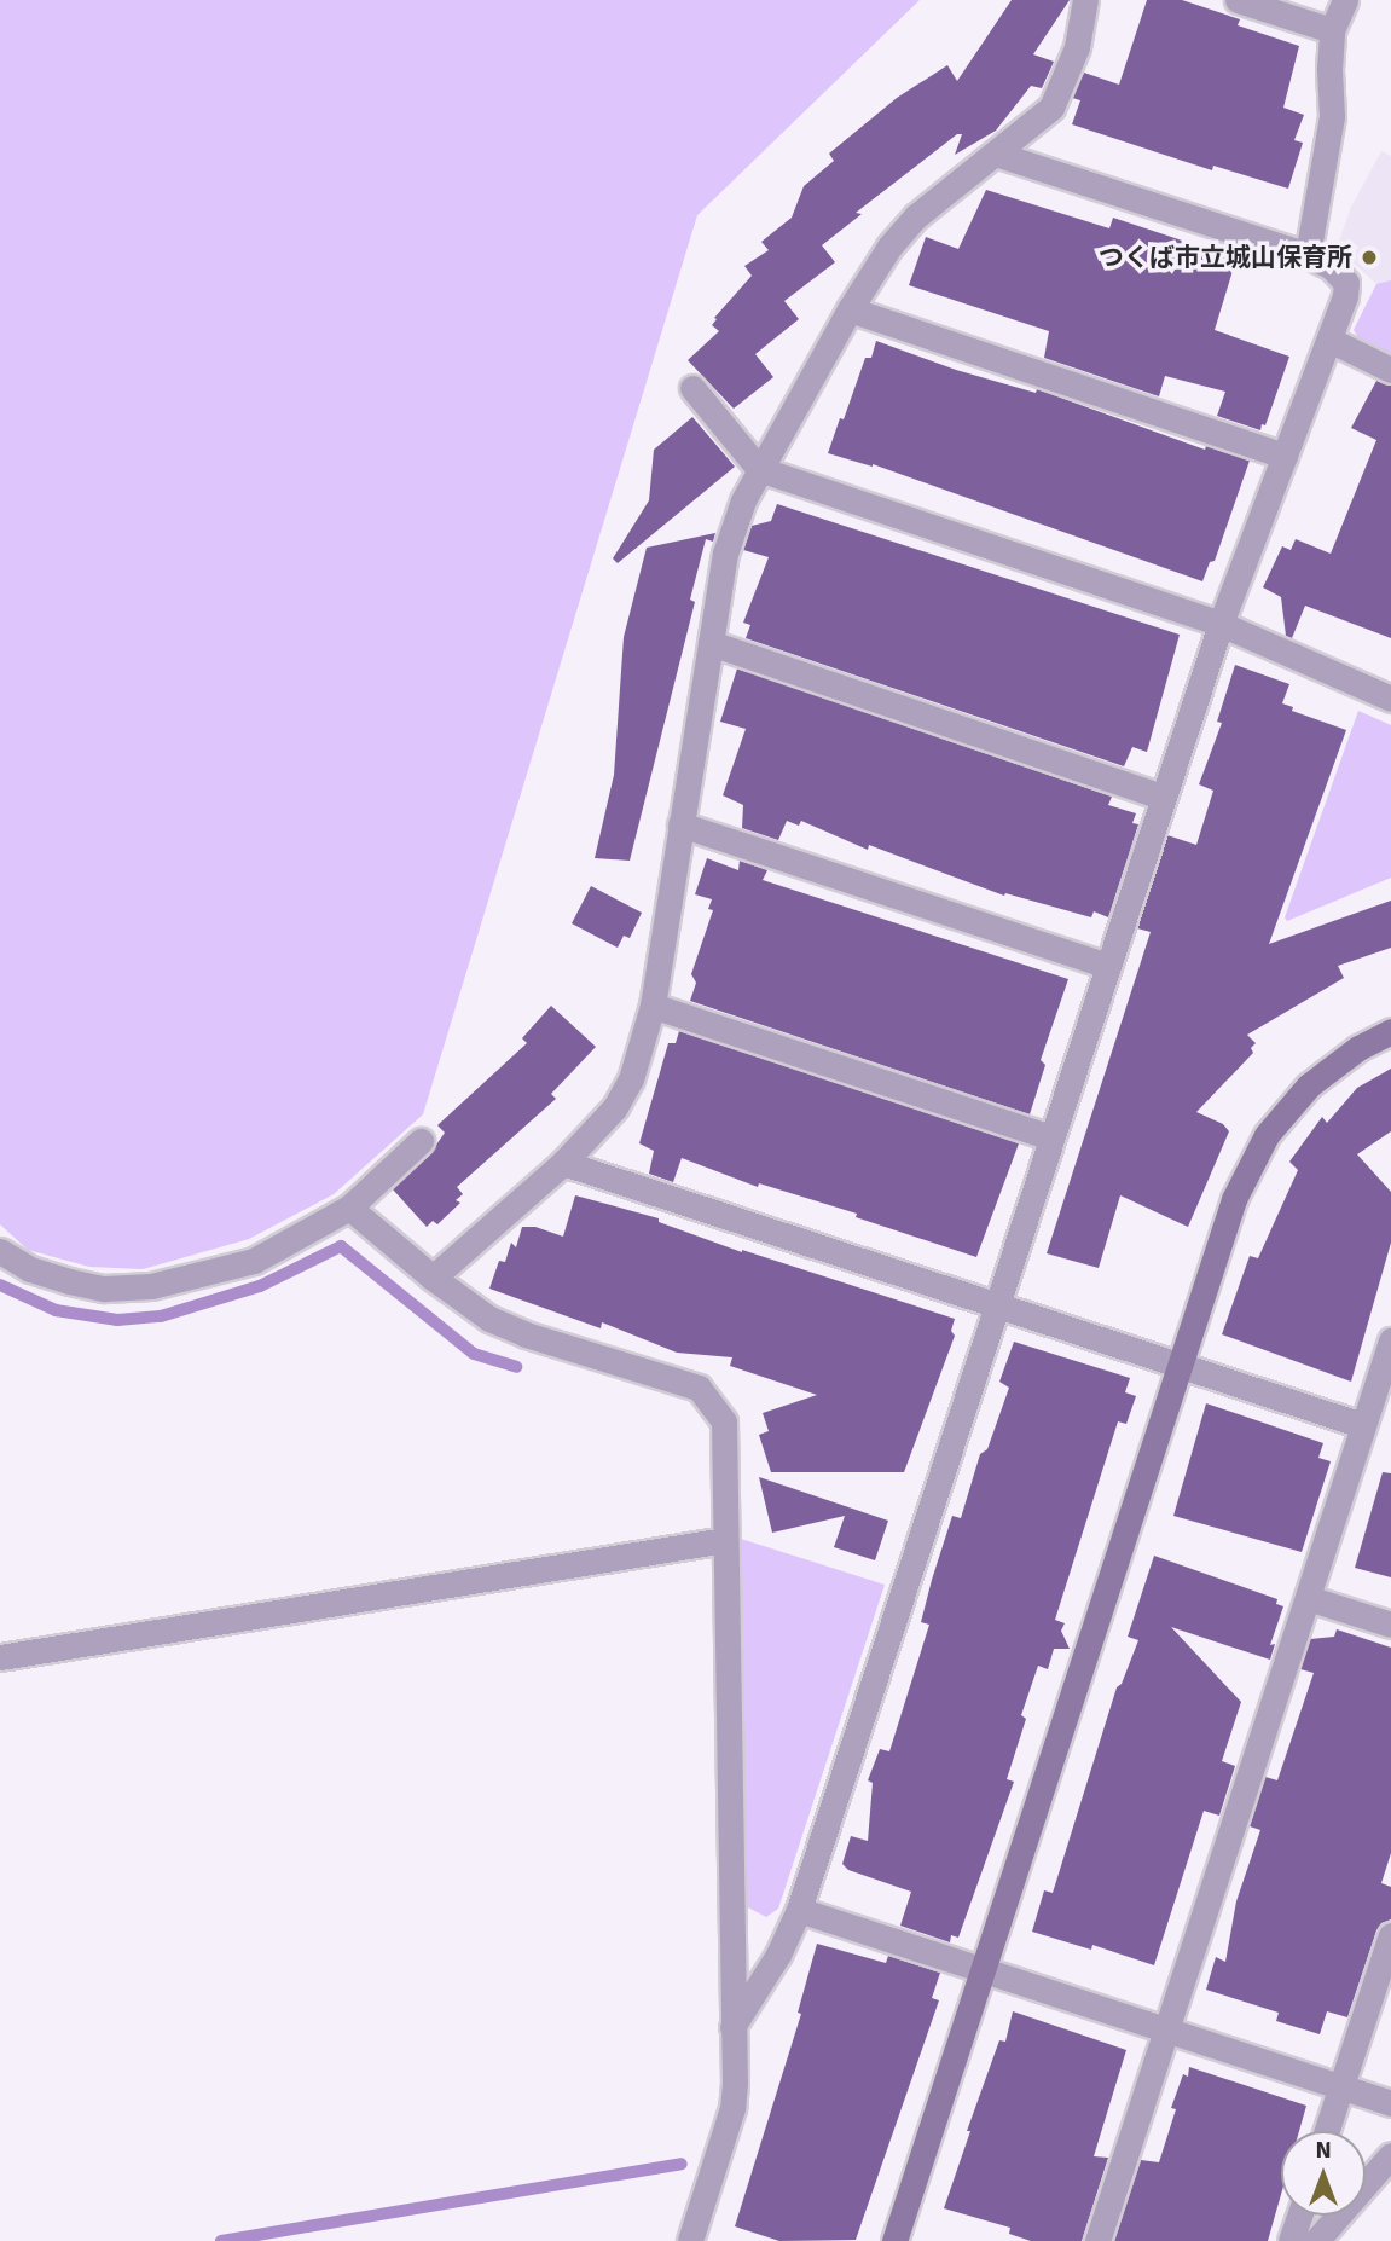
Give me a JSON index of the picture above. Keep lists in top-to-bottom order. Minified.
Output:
{"places":["つくば市立城山保育所"],"north":"top"}
